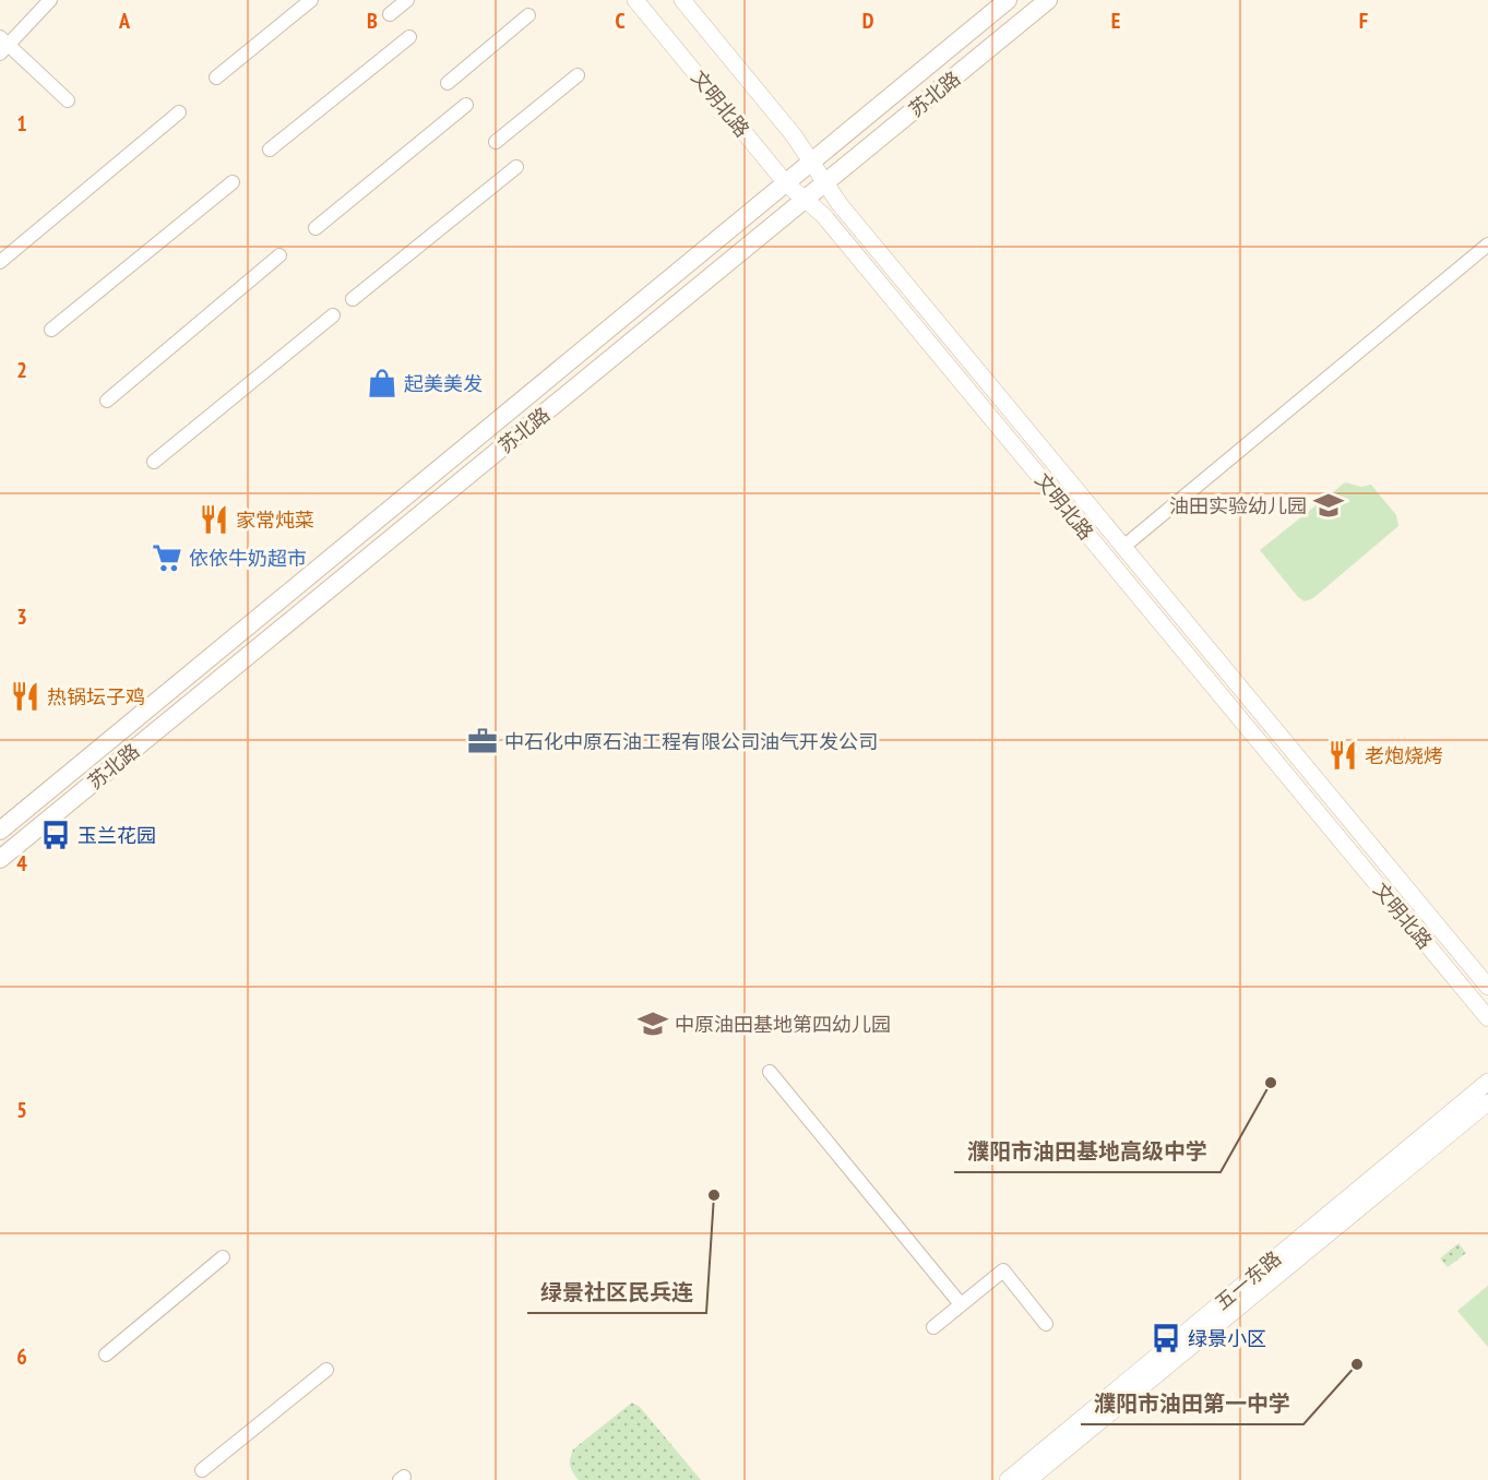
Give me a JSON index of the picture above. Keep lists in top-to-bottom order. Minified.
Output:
{"streets":{"main road":["苏北路"],"street":["文明北路","五一东路"]},"crossings":[["苏北路","文明北路"]],"places":{"shop":["起美美发"],"school or university":["油田实验幼儿园","中原油田基地第四幼儿园"],"restaurant":["家常炖菜","热锅坛子鸡","老炮烧烤"],"supermarket":["依依牛奶超市"],"office":["中石化中原石油工程有限公司油气开发公司"],"bus stop":["玉兰花园","绿景小区"],"other":["濮阳市油田基地高级中学","绿景社区民兵连","濮阳市油田第一中学"]},"grid":{"columns":["A","B","C","D","E","F"],"rows":["1","2","3","4","5","6"]}}
